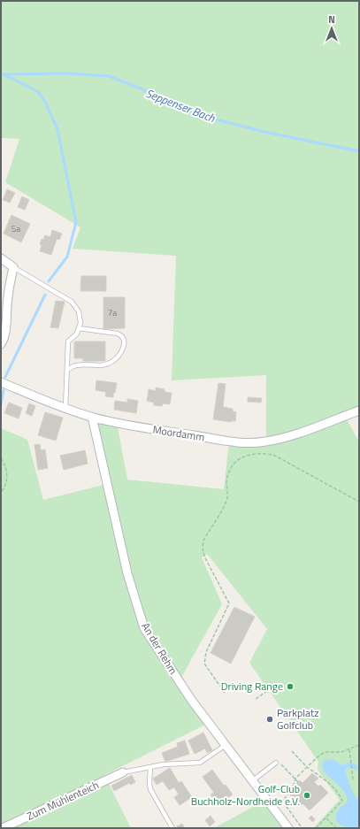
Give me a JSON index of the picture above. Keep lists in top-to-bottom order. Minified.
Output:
{"streets":{"street":["Moordamm","An der Rehm","Zum Mühlenteich"]},"crossings":[["Moordamm","An der Rehm"]],"water":["Seppenser Bach"],"places":["Driving Range","Parkplatz Golfclub","Golf-Club Buchholz-Nordheide e.V."],"house_numbers":["5a","7a"],"north":"top"}
